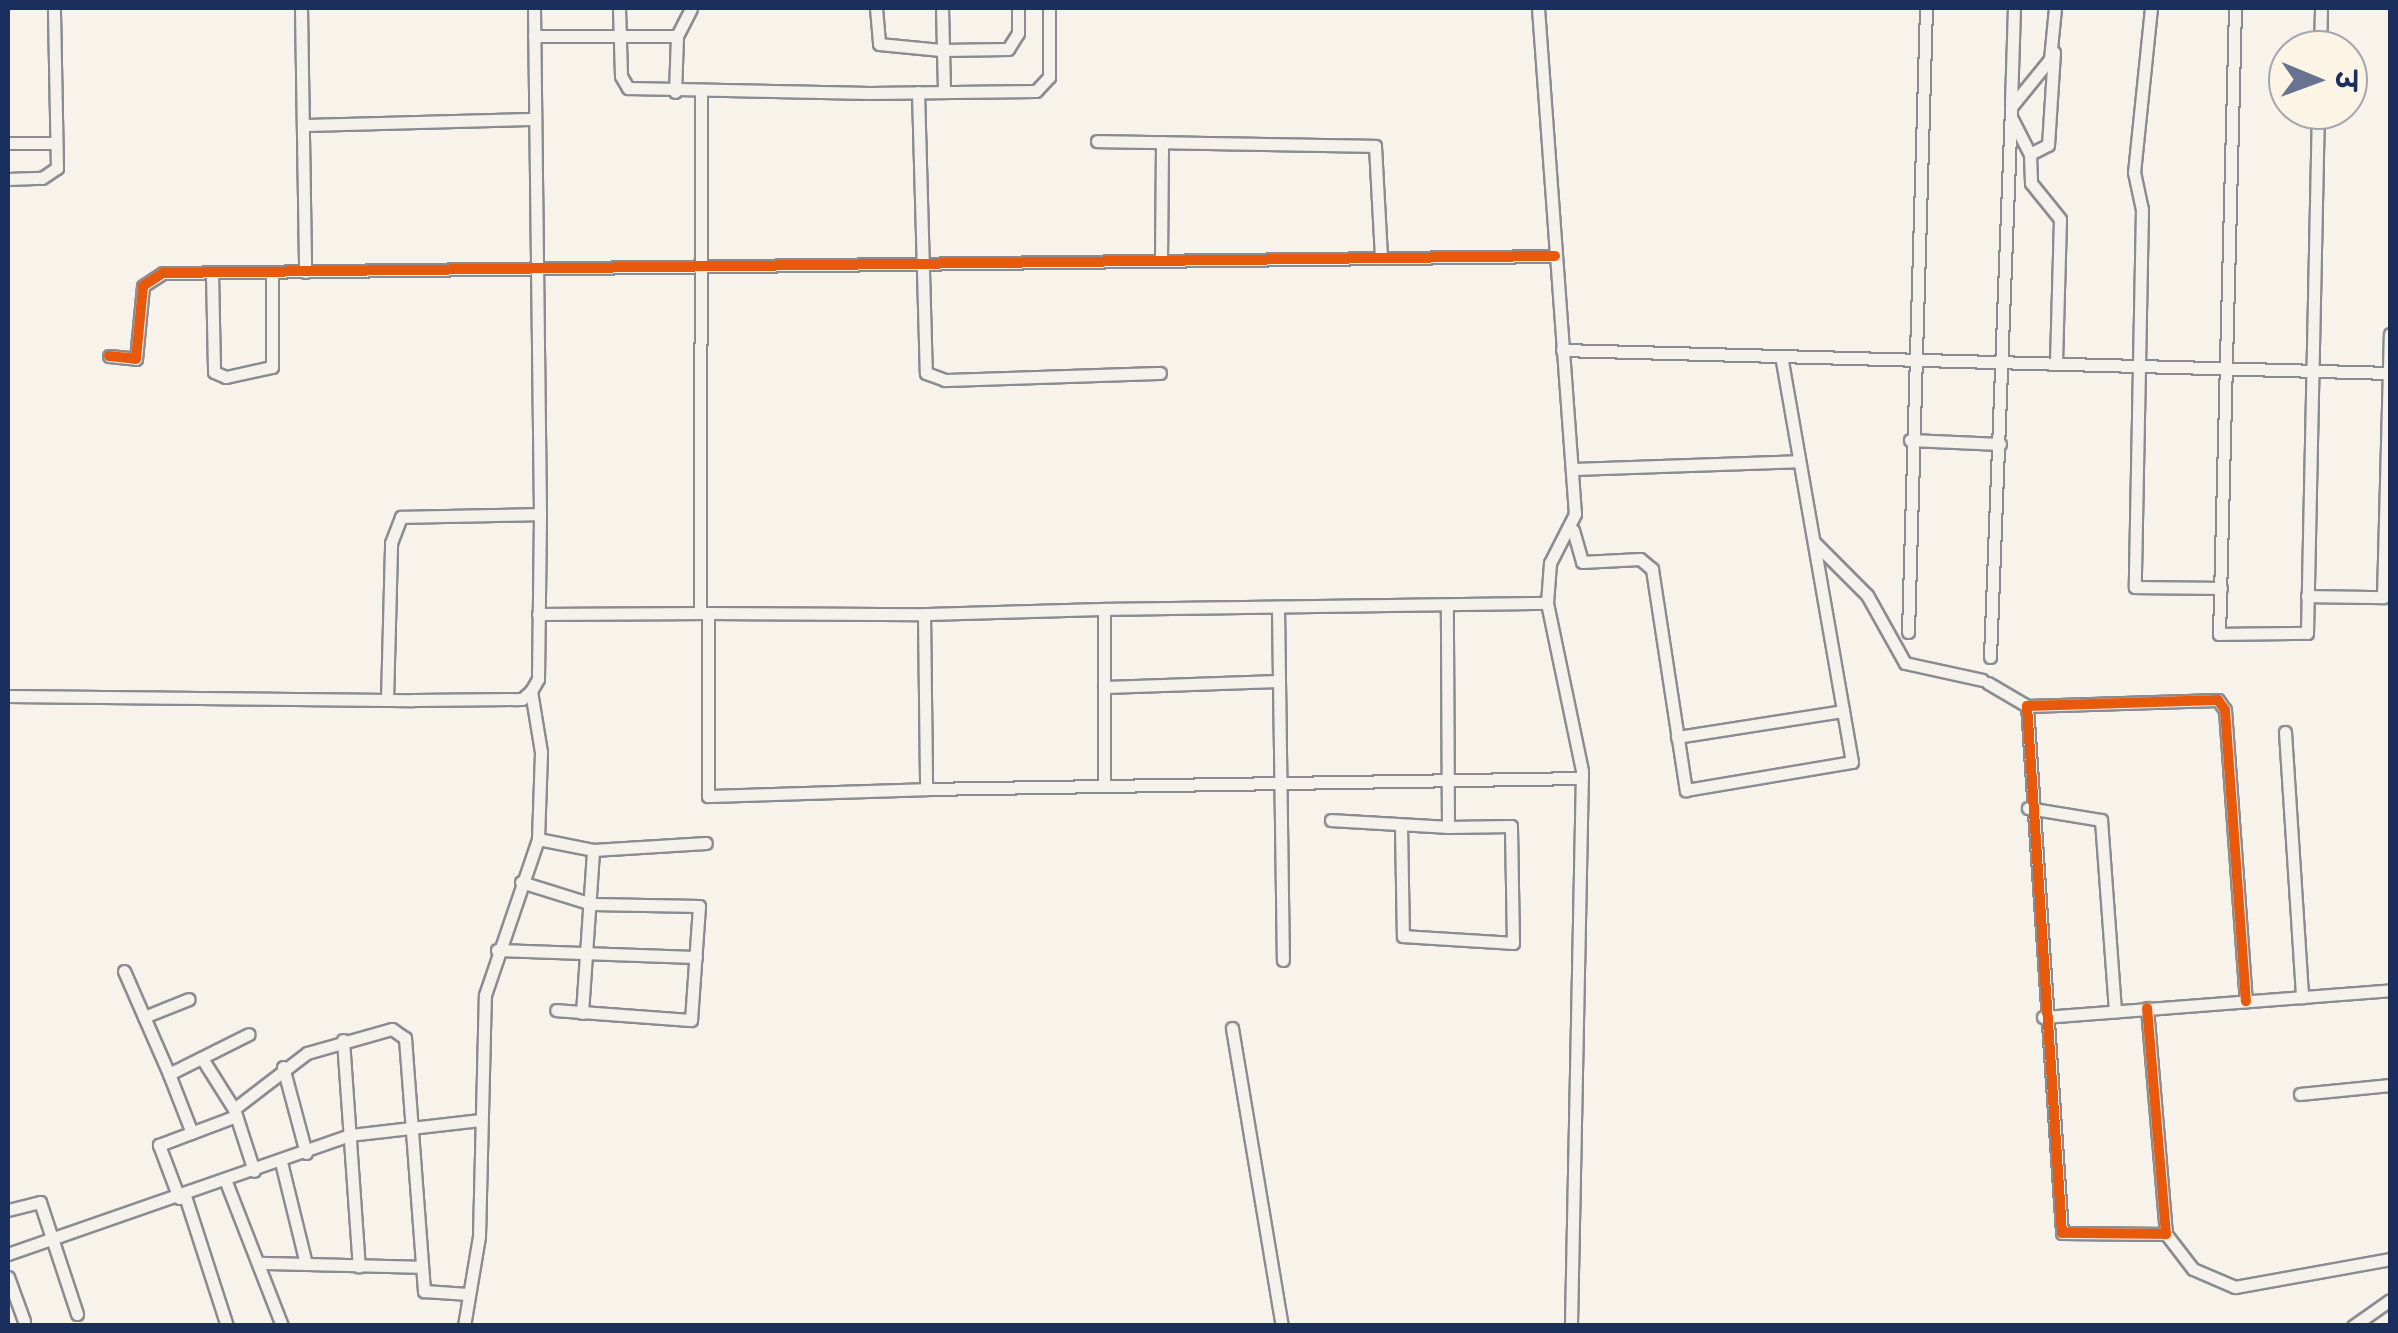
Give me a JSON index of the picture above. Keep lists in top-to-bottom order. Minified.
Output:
{"north":"right"}
